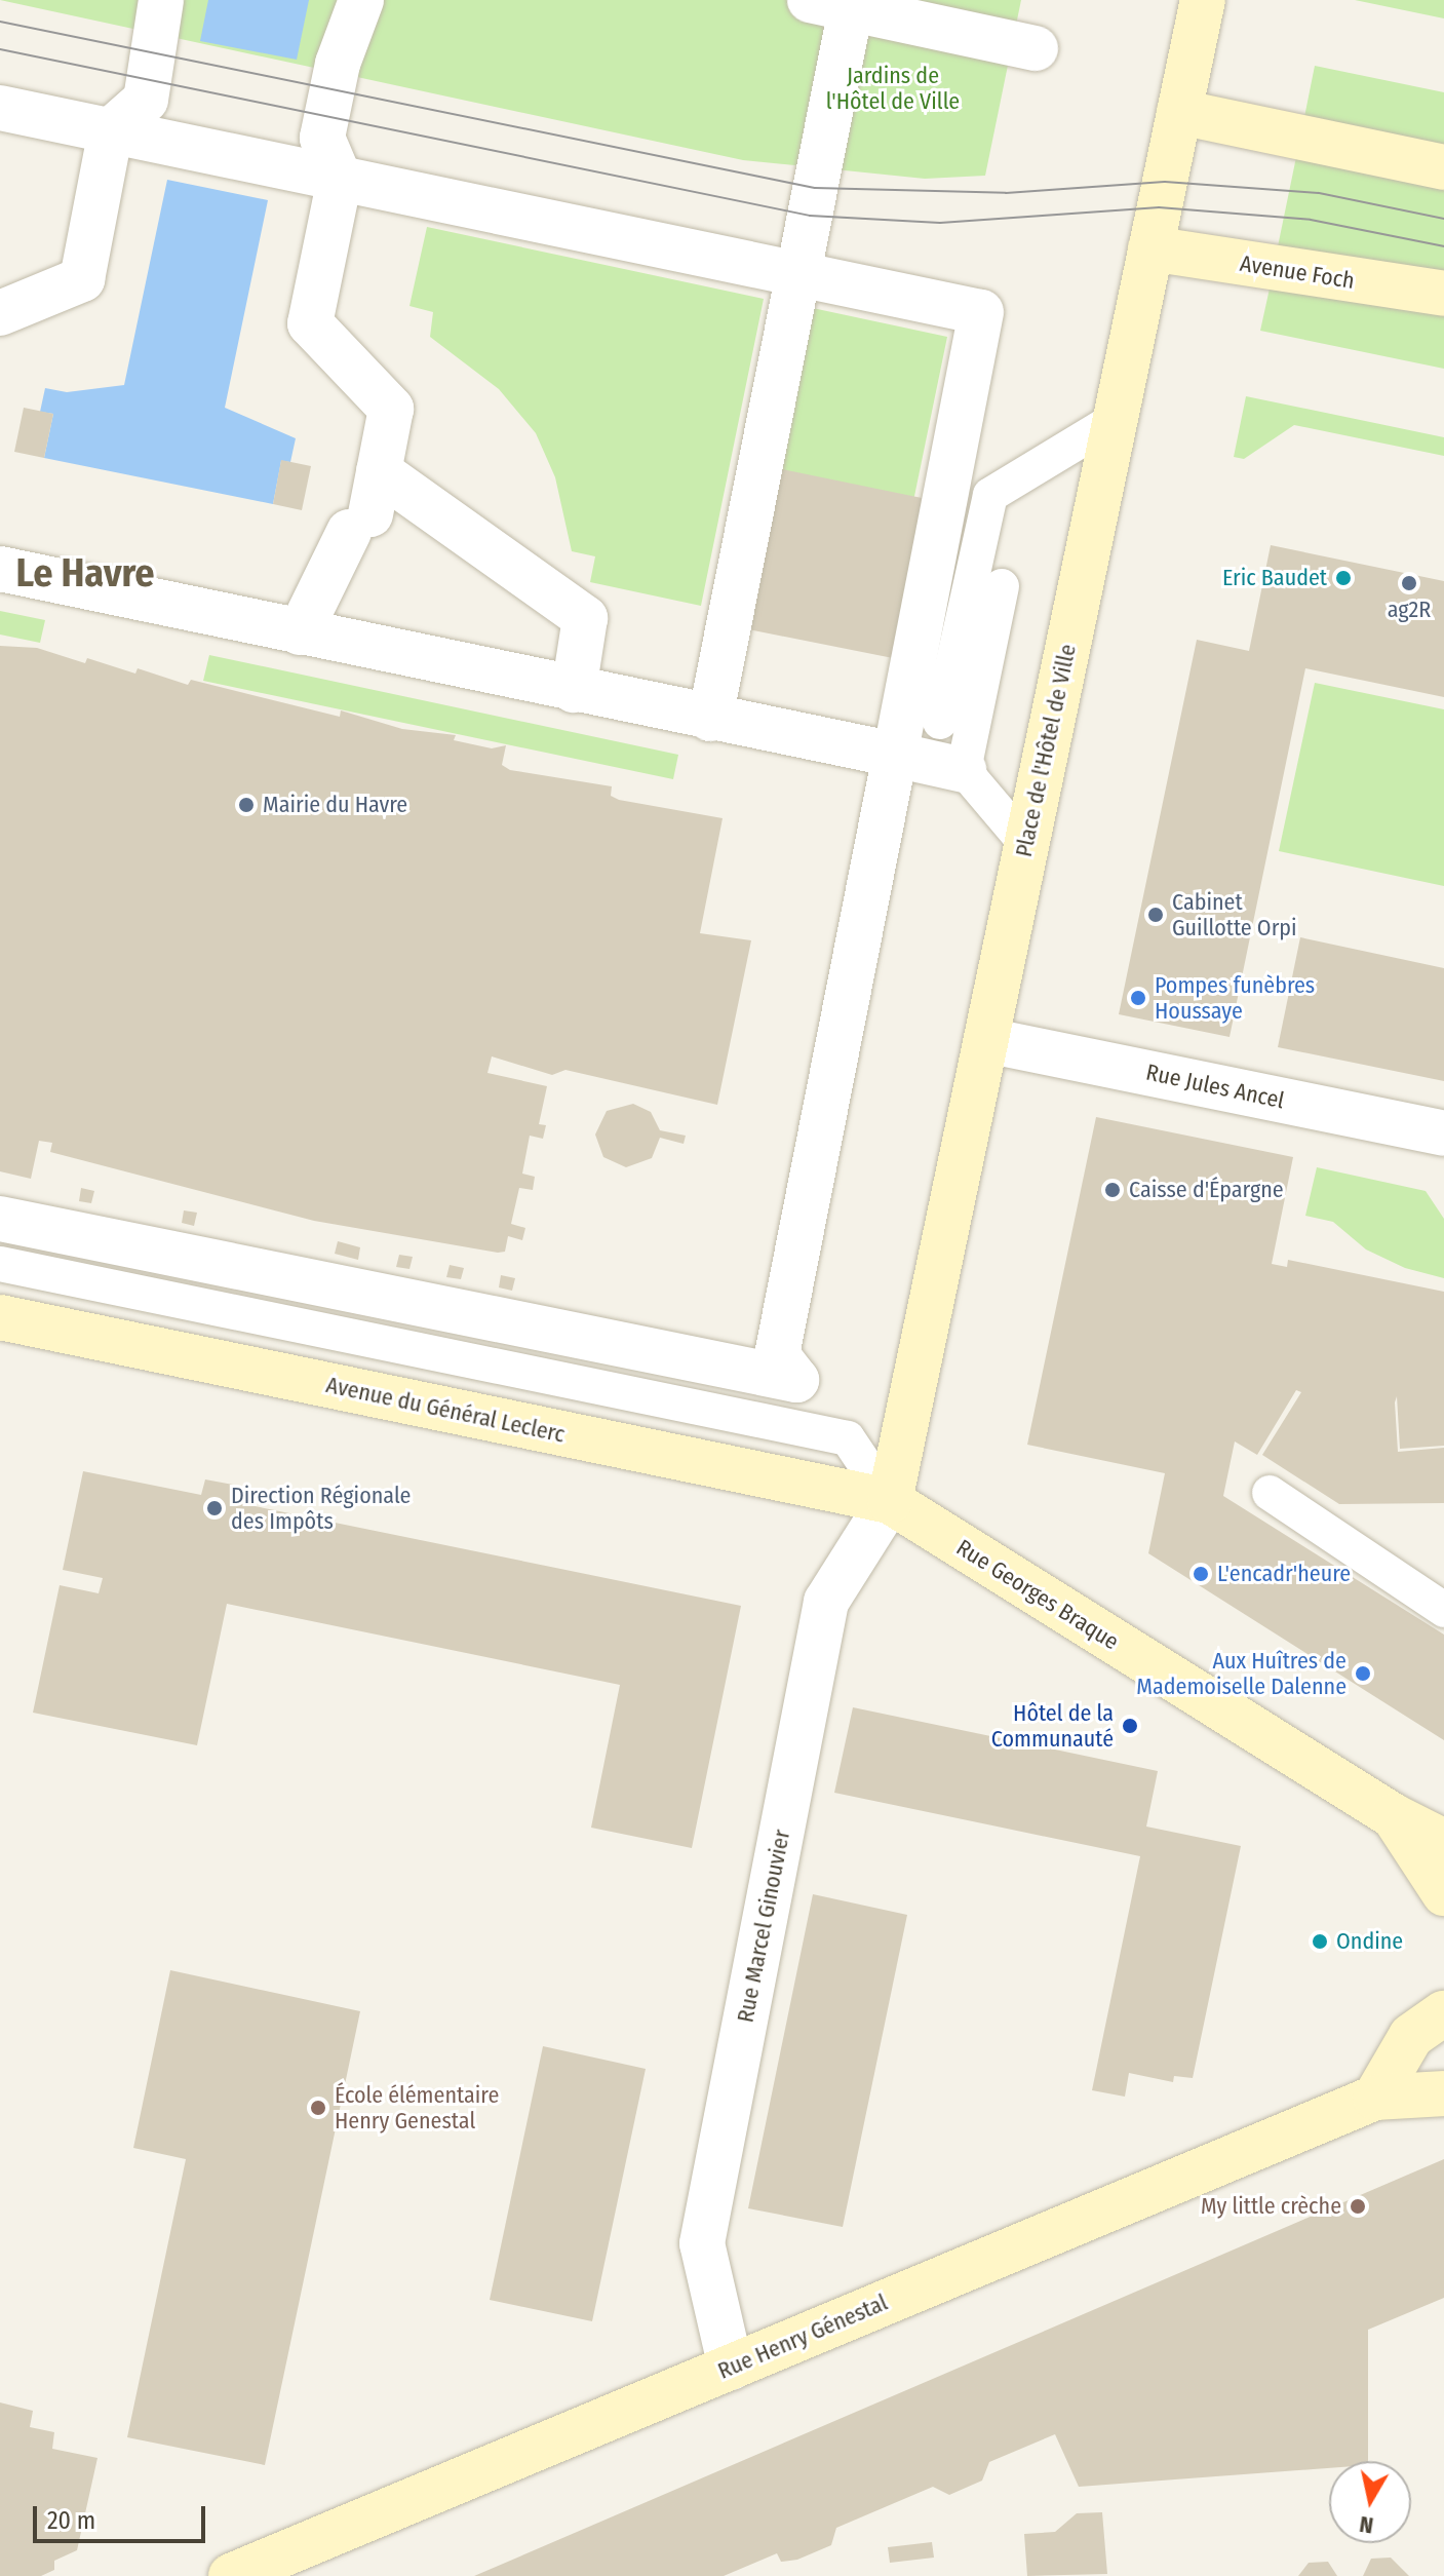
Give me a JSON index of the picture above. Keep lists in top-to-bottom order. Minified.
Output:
{"streets":{"street":["Avenue Foch","Place de l'Hôtel de Ville","Rue Jules Ancel","Avenue du Général Leclerc","Rue Georges Braque","Rue Marcel Ginouvier","Rue Henry Génestal"]},"crossings":[["Avenue Foch","Place de l'Hôtel de Ville"],["Place de l'Hôtel de Ville","Rue Jules Ancel"],["Place de l'Hôtel de Ville","Avenue du Général Leclerc"],["Place de l'Hôtel de Ville","Rue Georges Braque"],["Place de l'Hôtel de Ville","Rue Marcel Ginouvier"],["Avenue du Général Leclerc","Rue Georges Braque"],["Avenue du Général Leclerc","Rue Marcel Ginouvier"],["Rue Georges Braque","Rue Marcel Ginouvier"],["Rue Marcel Ginouvier","Rue Henry Génestal"]],"districts":["Le Havre"],"parks":["Jardins de l'Hôtel de Ville"],"places":["Eric Baudet","ag2R","Mairie du Havre","Cabinet Guillotte Orpi","Pompes funèbres Houssaye","Caisse d'Épargne","Direction Régionale des Impôts","L'encadr'heure","Aux Huîtres de Mademoiselle Dalenne","Hôtel de la Communauté","Ondine","École élémentaire Henry Genestal","My little crèche"],"scale_bar":"20 m","north":"bottom"}
